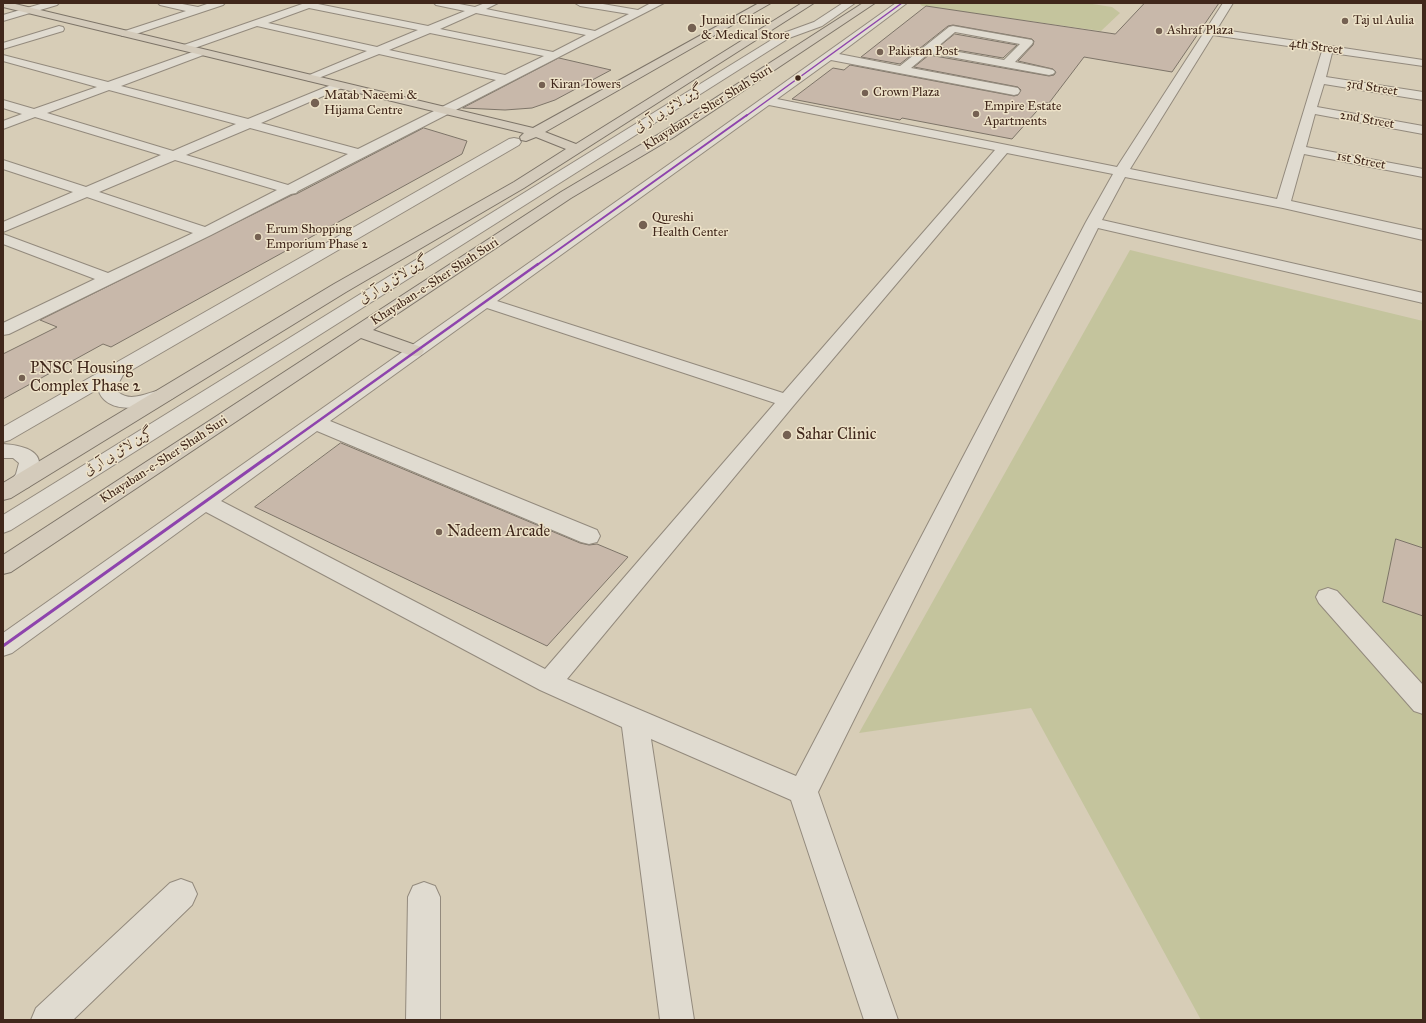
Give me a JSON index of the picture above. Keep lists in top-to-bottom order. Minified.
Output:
{"streets":{"main road":["Khayaban-e-Sher Shah Suri"],"street":["4th Street","3rd Street","گرین لائن بی آر ٹی","2nd Street","1st Street"]},"places":["Taj ul Aulia","Junaid Clinic & Medical Store","Ashraf Plaza","Pakistan Post","Kiran Towers","Crown Plaza","Matab Naeemi & Hijama Centre","Empire Estate Apartments","Qureshi Health Center","Erum Shopping Emporium Phase 2","PNSC Housing Complex Phase 2","Sahar Clinic","Nadeem Arcade"]}
